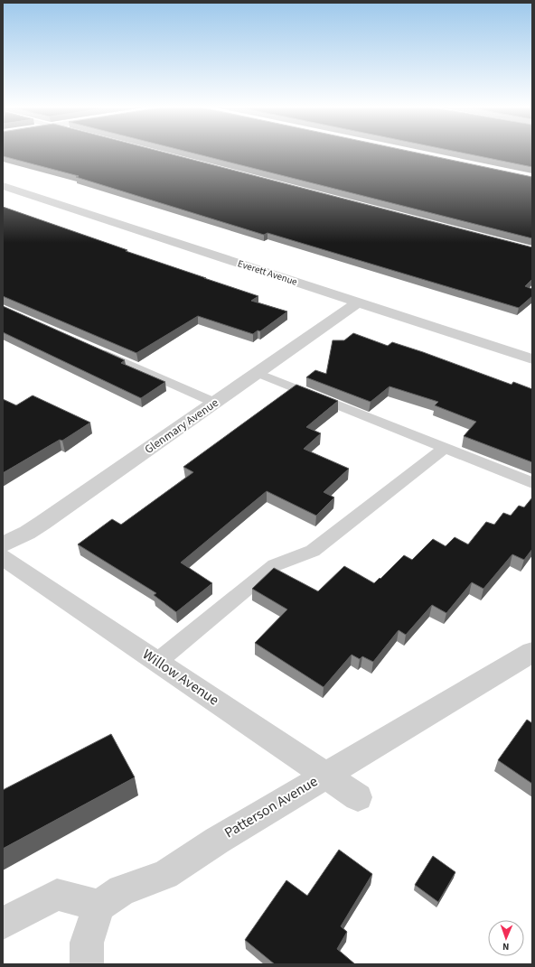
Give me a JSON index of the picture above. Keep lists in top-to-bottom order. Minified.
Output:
{"streets":{"street":["Everett Avenue","Glenmary Avenue","Willow Avenue","Patterson Avenue"]},"crossings":[["Everett Avenue","Glenmary Avenue"],["Willow Avenue","Patterson Avenue"]],"north":"bottom"}
